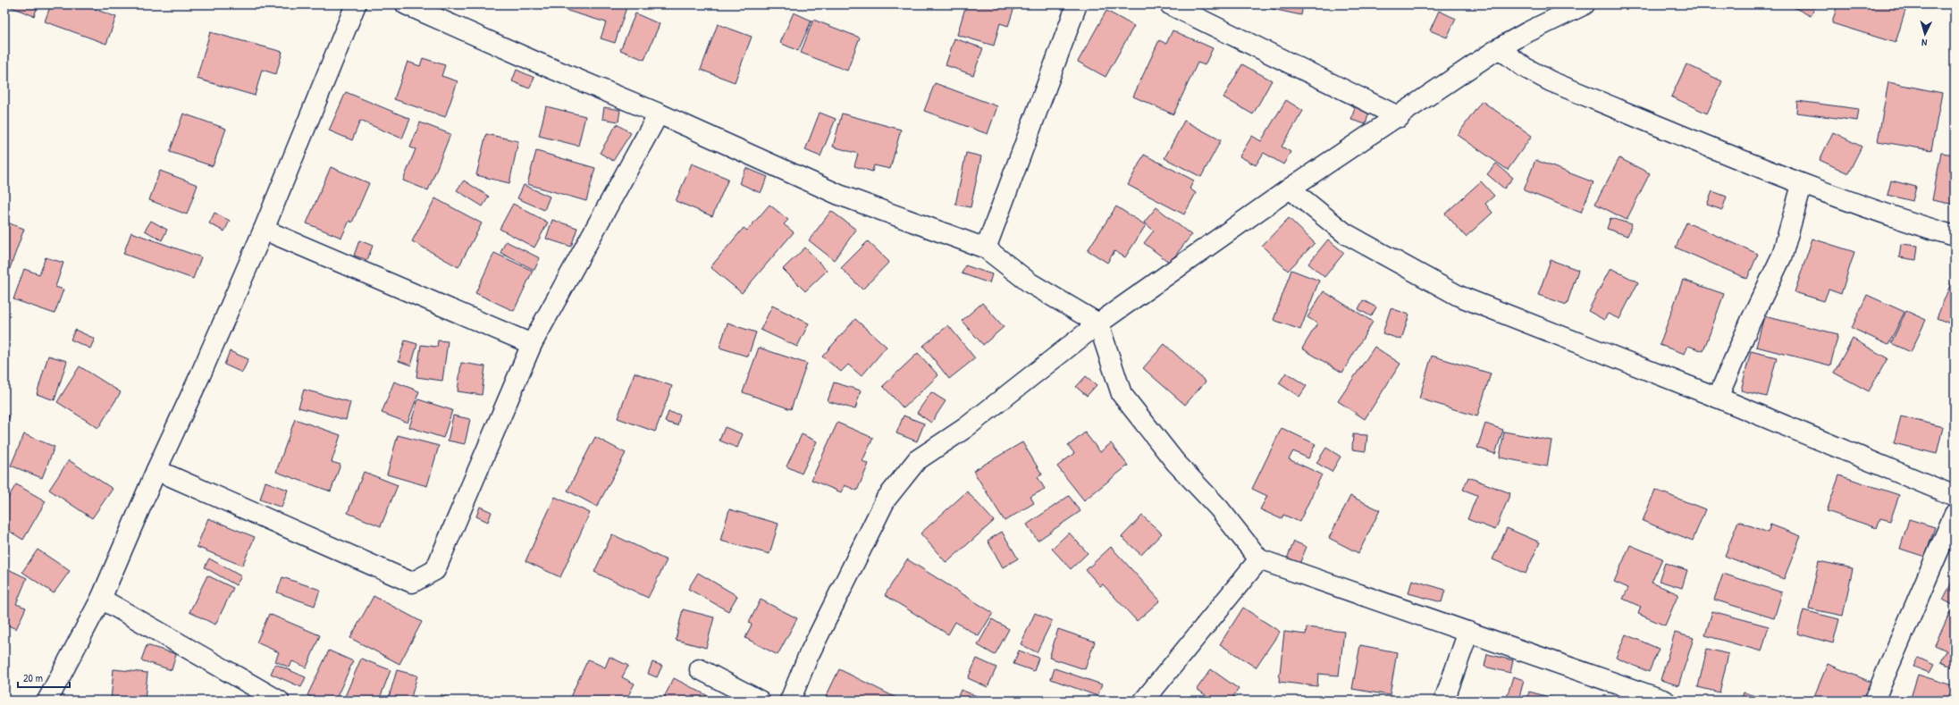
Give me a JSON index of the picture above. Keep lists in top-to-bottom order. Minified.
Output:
{"scale_bar":"20 m","north":"bottom"}
